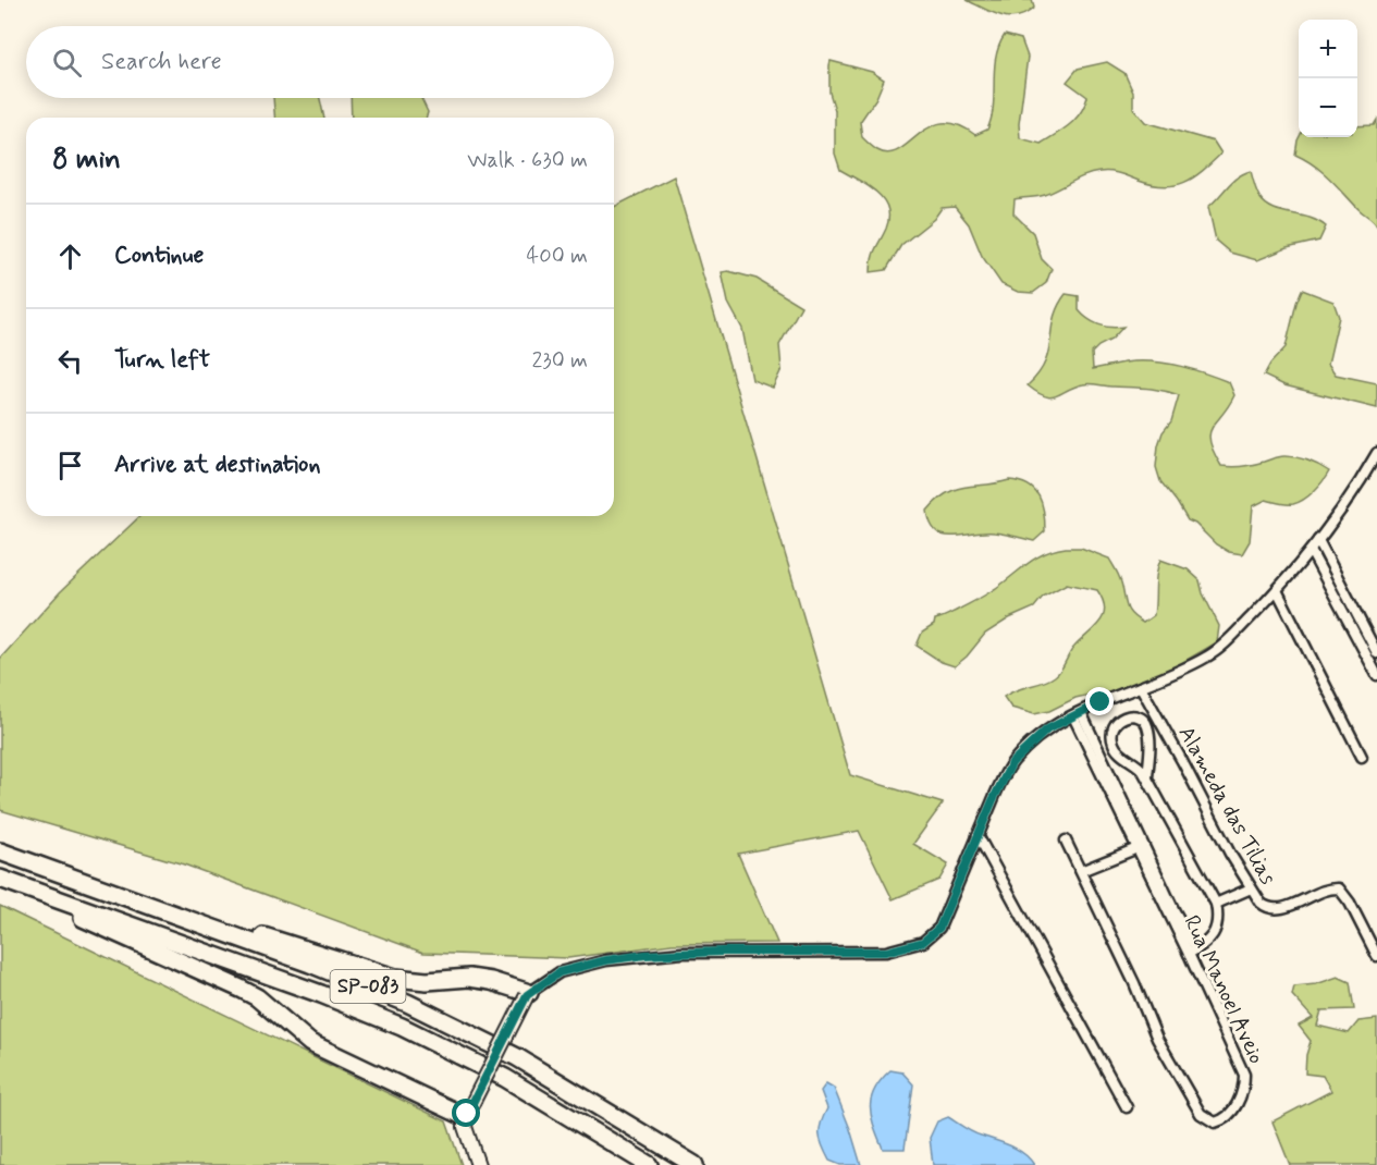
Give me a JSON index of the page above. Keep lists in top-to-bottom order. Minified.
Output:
{"streets":{"highway":["SP-083"],"street":["Alameda das Tilias","Rua Manoel Aveio"]},"page":{"map_buttons":["+","−"],"search":"Search here","heading":["8 min","Walk · 630 m"],"list":[["Continue","400 m"],["Turn left","230 m"],"Arrive at destination"]}}
